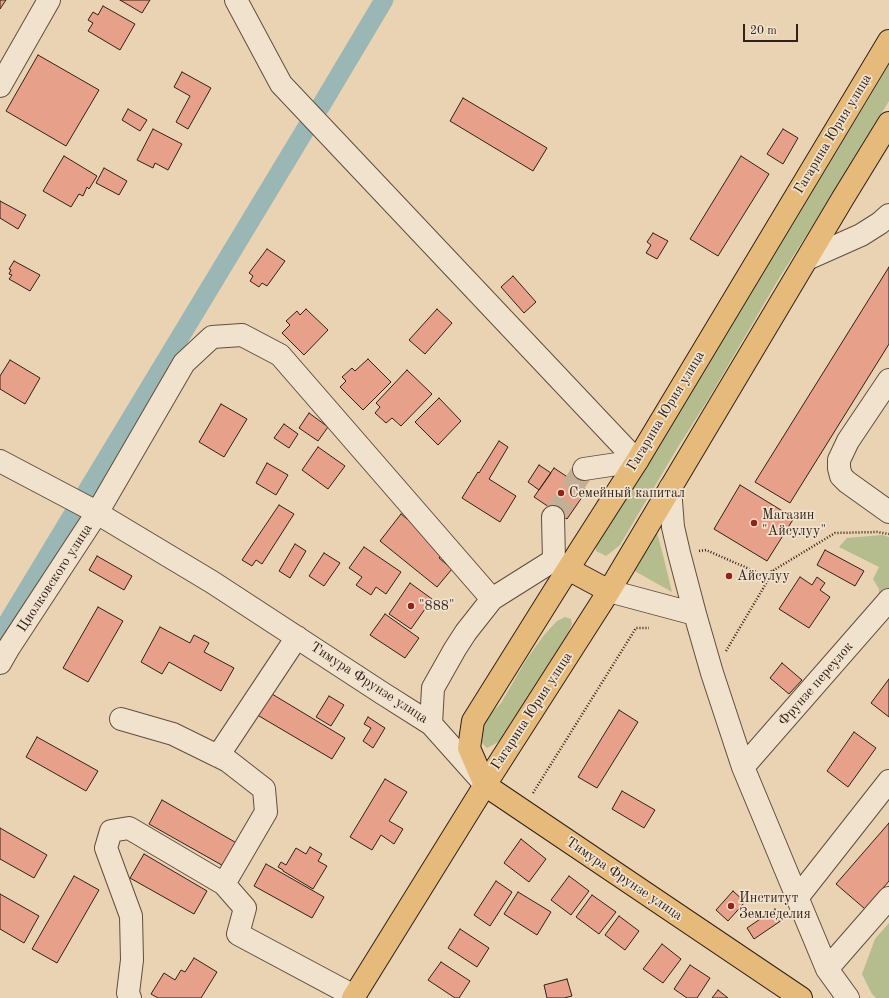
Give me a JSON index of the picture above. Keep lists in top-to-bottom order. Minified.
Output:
{"streets":{"main road":["Гагарина Юрия улица","Тимура Фрунзе улица"],"street":["Циолковского улица","Фрунзе переулок"]},"crossings":[["Гагарина Юрия улица","Тимура Фрунзе улица"],["Циолковского улица","Тимура Фрунзе улица"]],"places":["Семейный капитал","Магазин \"Айсулуу\"","Айсулуу","\"888\"","Институт Земледелия"],"scale_bar":"20 m"}
